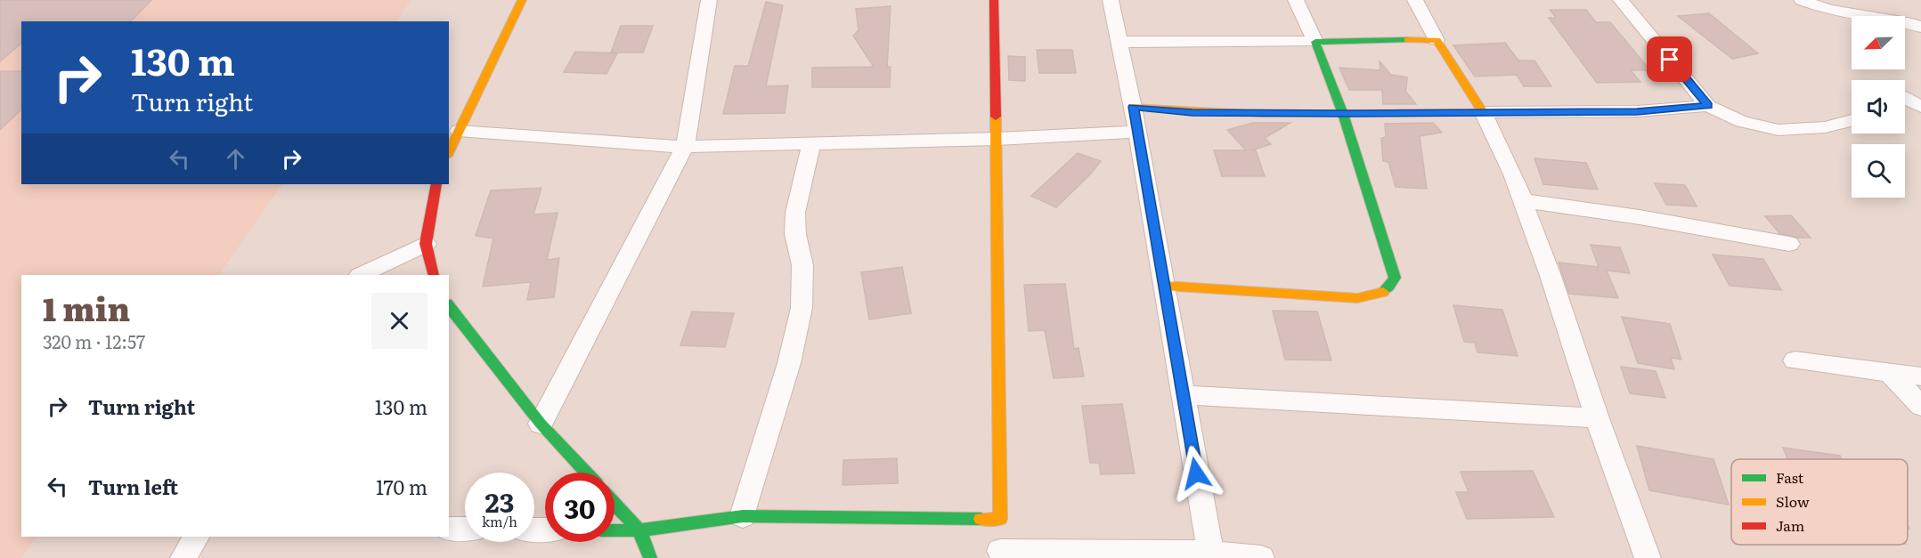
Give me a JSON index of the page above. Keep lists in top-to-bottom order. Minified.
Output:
{"legend":["Fast","Slow","Jam"],"north":"bottom left","page":{"turn":["130 m","Turn right"],"heading":["1 min","320 m · 12:57"],"list":[{"name":"Turn right","value":"130 m"},{"name":"Turn left","value":"170 m"}],"speed":"23 km/h","limit":"30"}}
